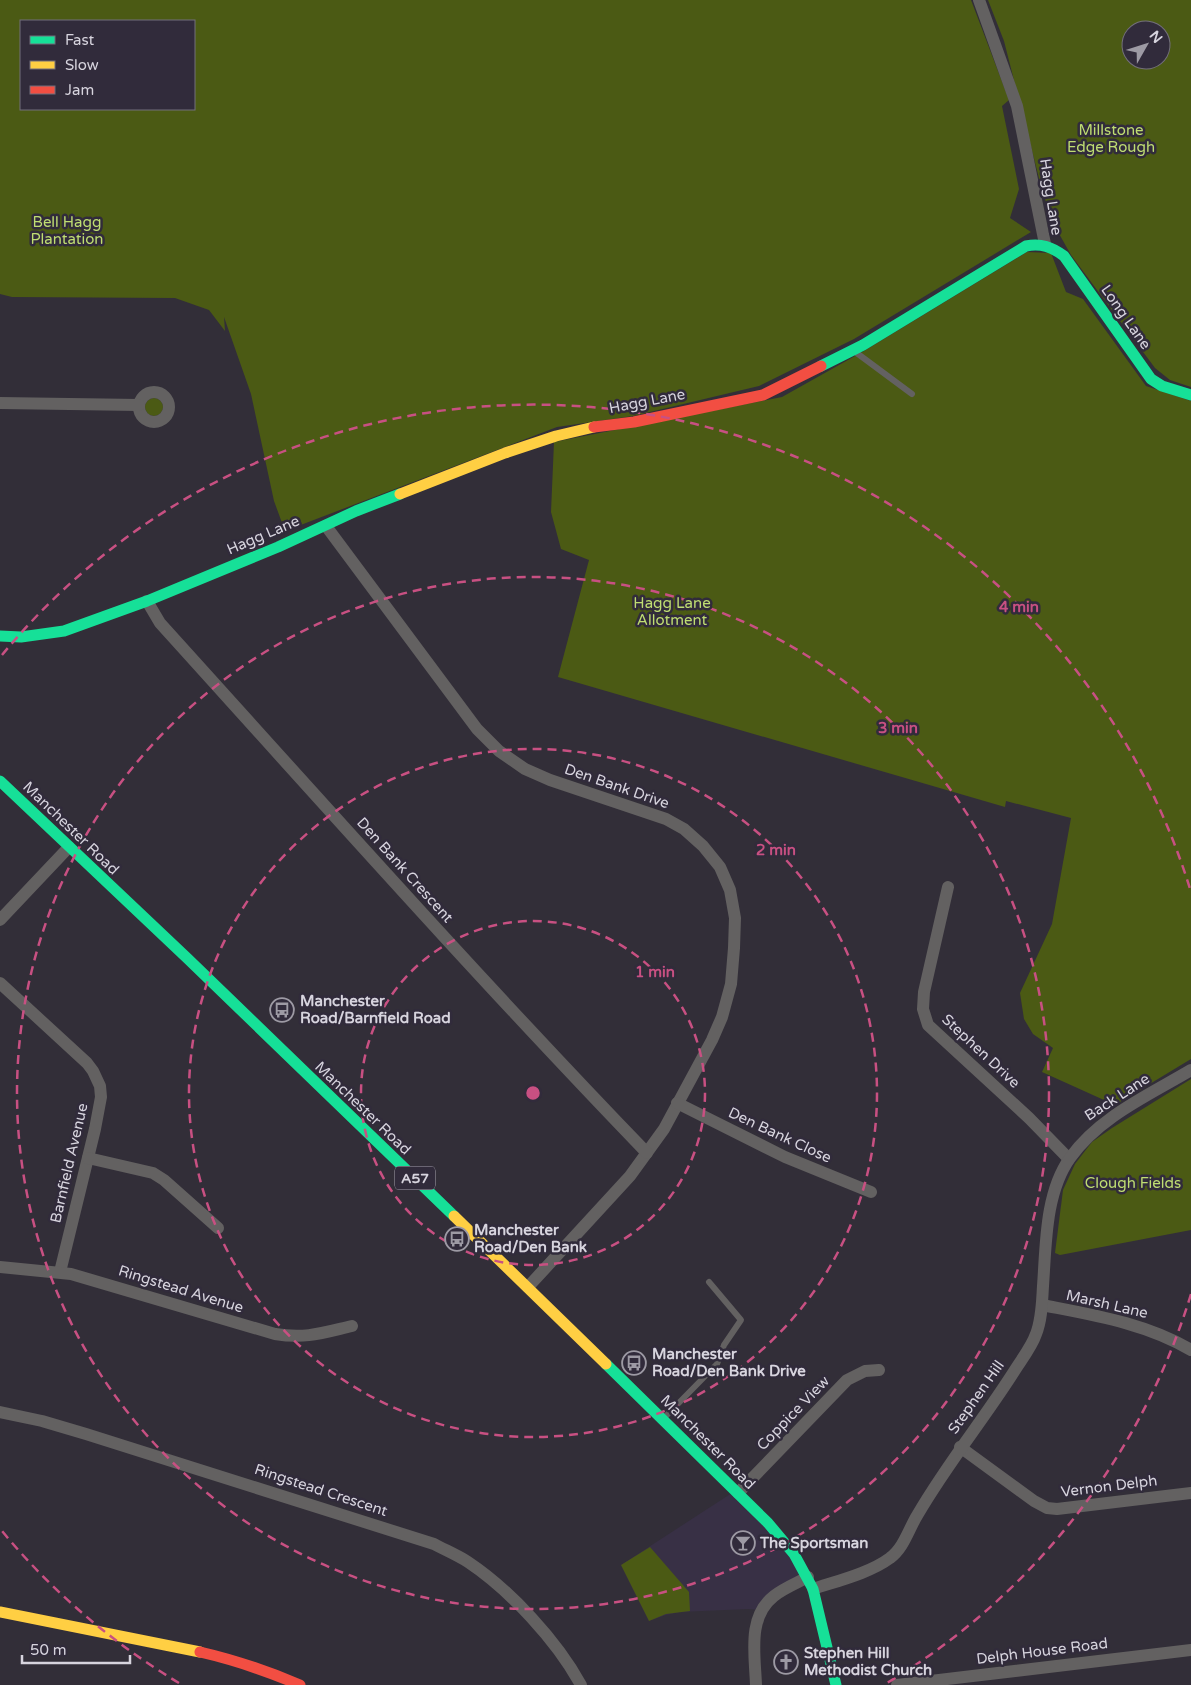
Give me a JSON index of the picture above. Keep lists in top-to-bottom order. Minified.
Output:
{"streets":{"street":["Hagg Lane","Long Lane","Den Bank Drive","Manchester Road","Den Bank Crescent","Stephen Drive","Back Lane","Den Bank Close","Barnfield Avenue","A57","Ringstead Avenue","Marsh Lane","Stephen Hill","Coppice View","Vernon Delph","Ringstead Crescent","Delph House Road"]},"crossings":[["Hagg Lane","Long Lane"],["Hagg Lane","Den Bank Drive"],["Hagg Lane","Den Bank Crescent"],["Den Bank Drive","Manchester Road"],["Den Bank Drive","Den Bank Crescent"],["Den Bank Drive","Den Bank Close"],["Manchester Road","Stephen Hill"],["Manchester Road","Coppice View"],["Stephen Drive","Back Lane"],["Stephen Drive","Stephen Hill"],["Back Lane","Stephen Hill"],["Barnfield Avenue","Ringstead Avenue"],["Marsh Lane","Stephen Hill"],["Stephen Hill","Vernon Delph"]],"parks":["Millstone Edge Rough","Bell Hagg Plantation","Hagg Lane Allotment","Clough Fields"],"places":{"bus stop":["Manchester Road/Barnfield Road","Manchester Road/Den Bank","Manchester Road/Den Bank Drive"],"bar":["The Sportsman"],"church":["Stephen Hill Methodist Church"]},"legend":["Fast","Slow","Jam"],"scale_bar":"50 m","north":"top right","rings":["4 min","3 min","2 min","1 min"]}
